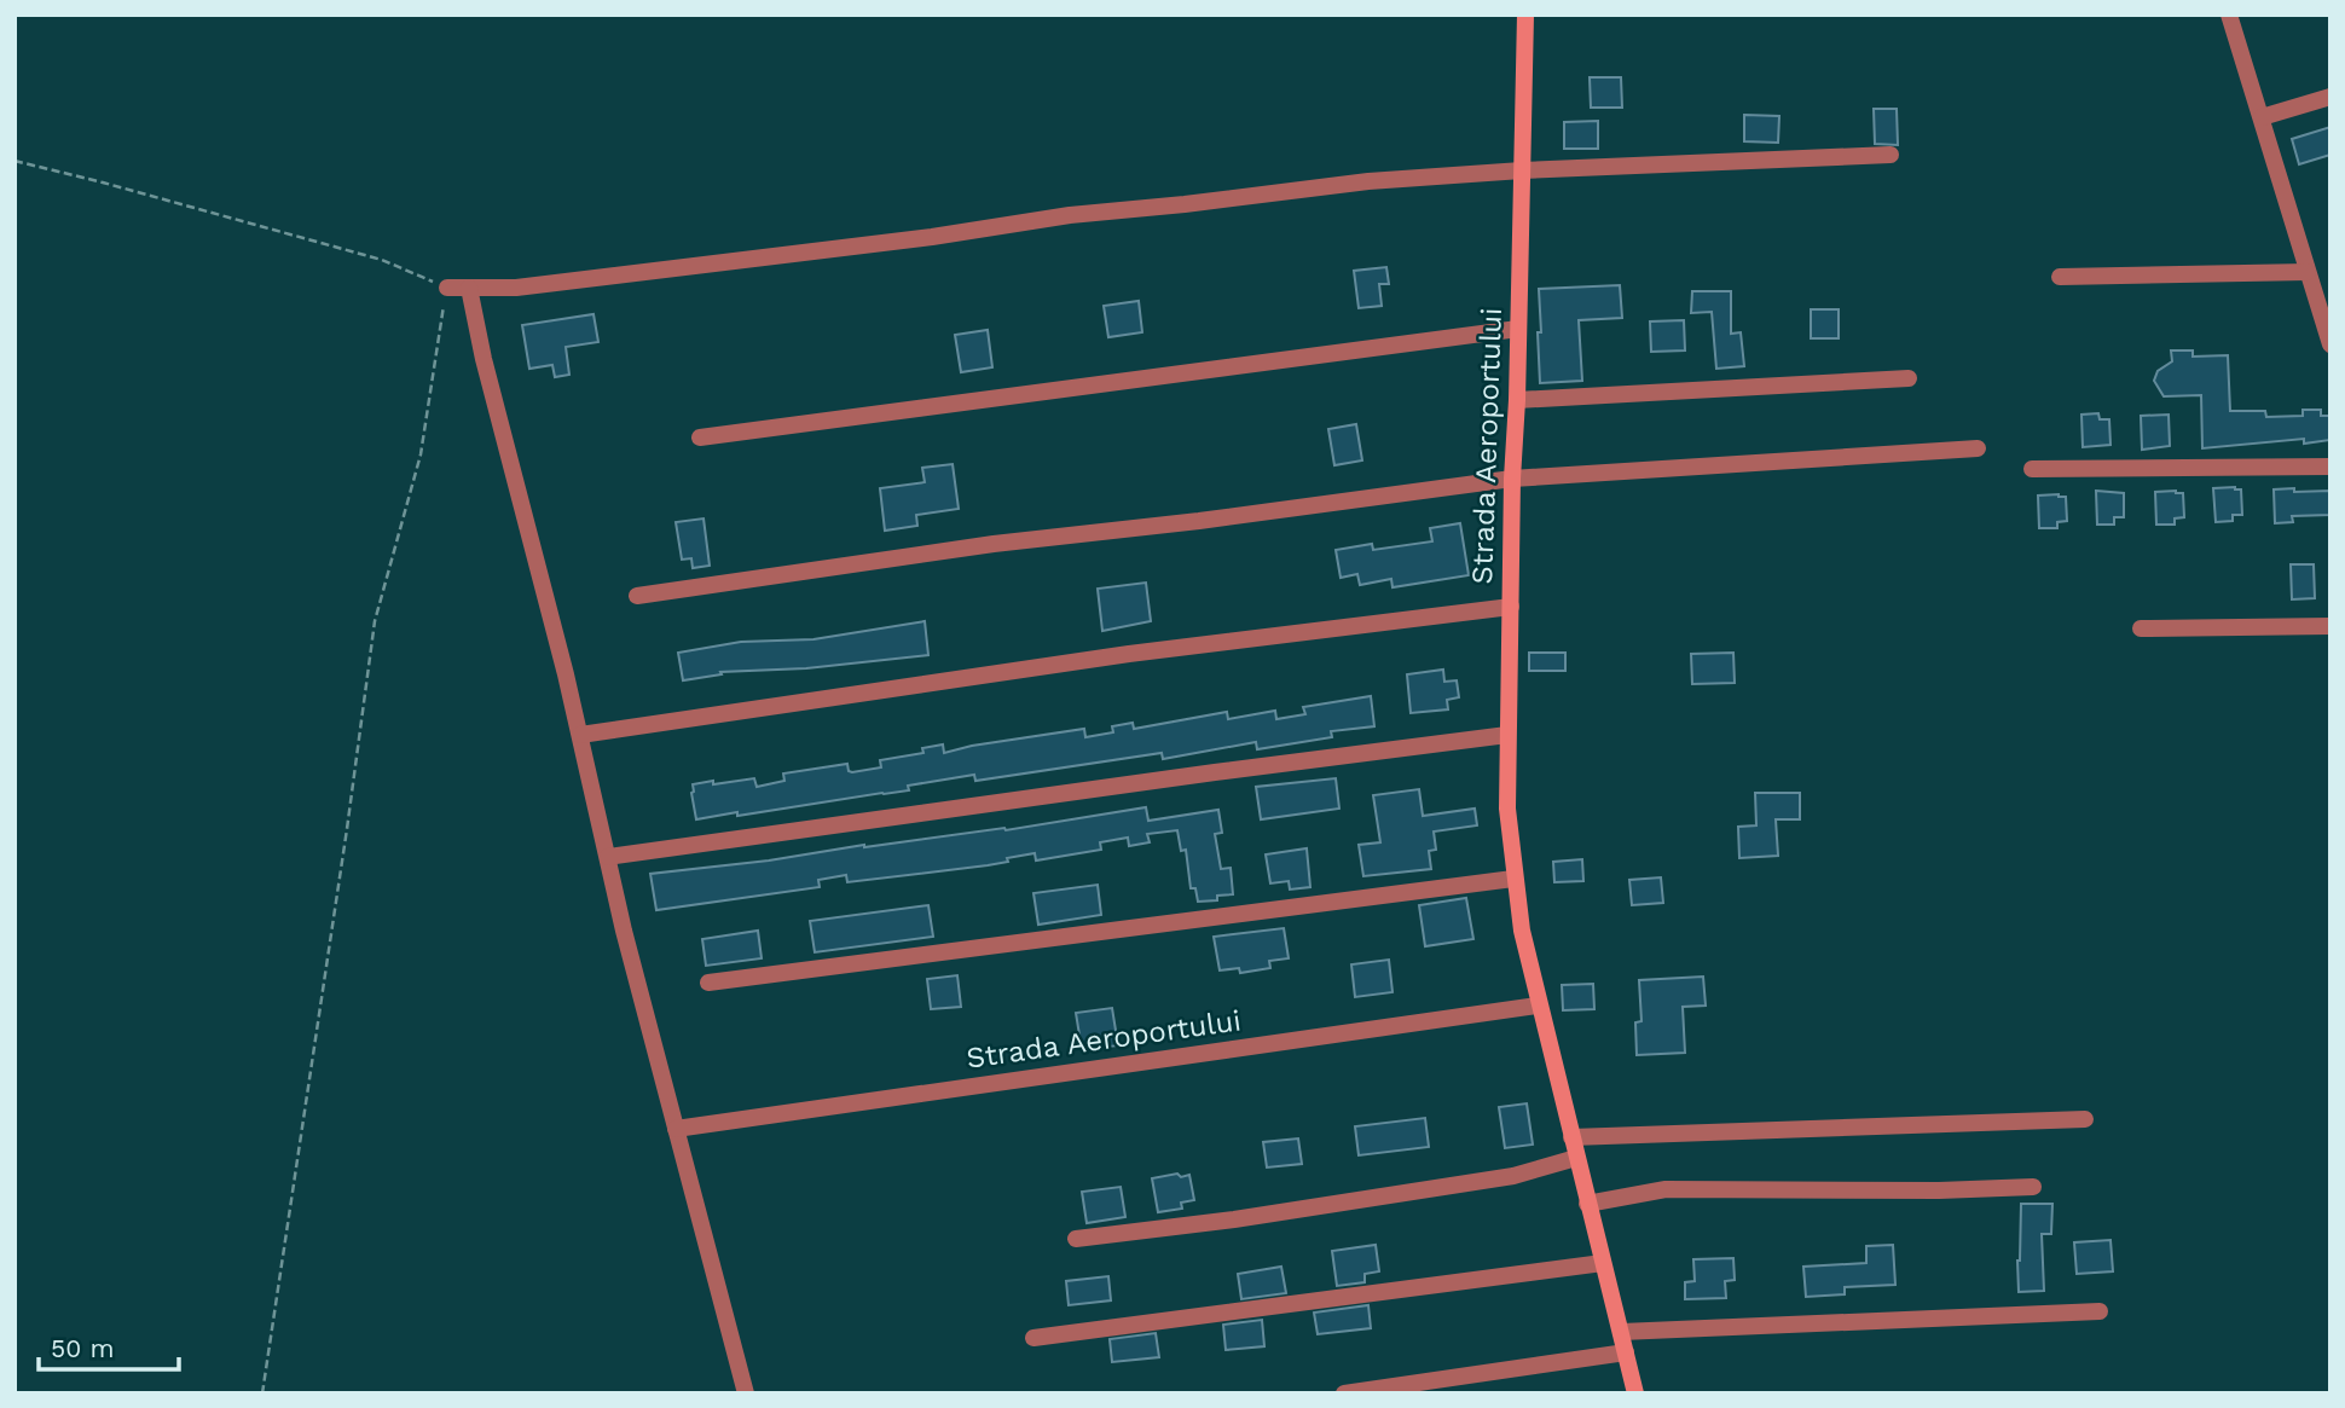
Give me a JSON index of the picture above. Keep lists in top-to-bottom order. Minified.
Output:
{"streets":{"street":["Strada Aeroportului"]},"scale_bar":"50 m"}
